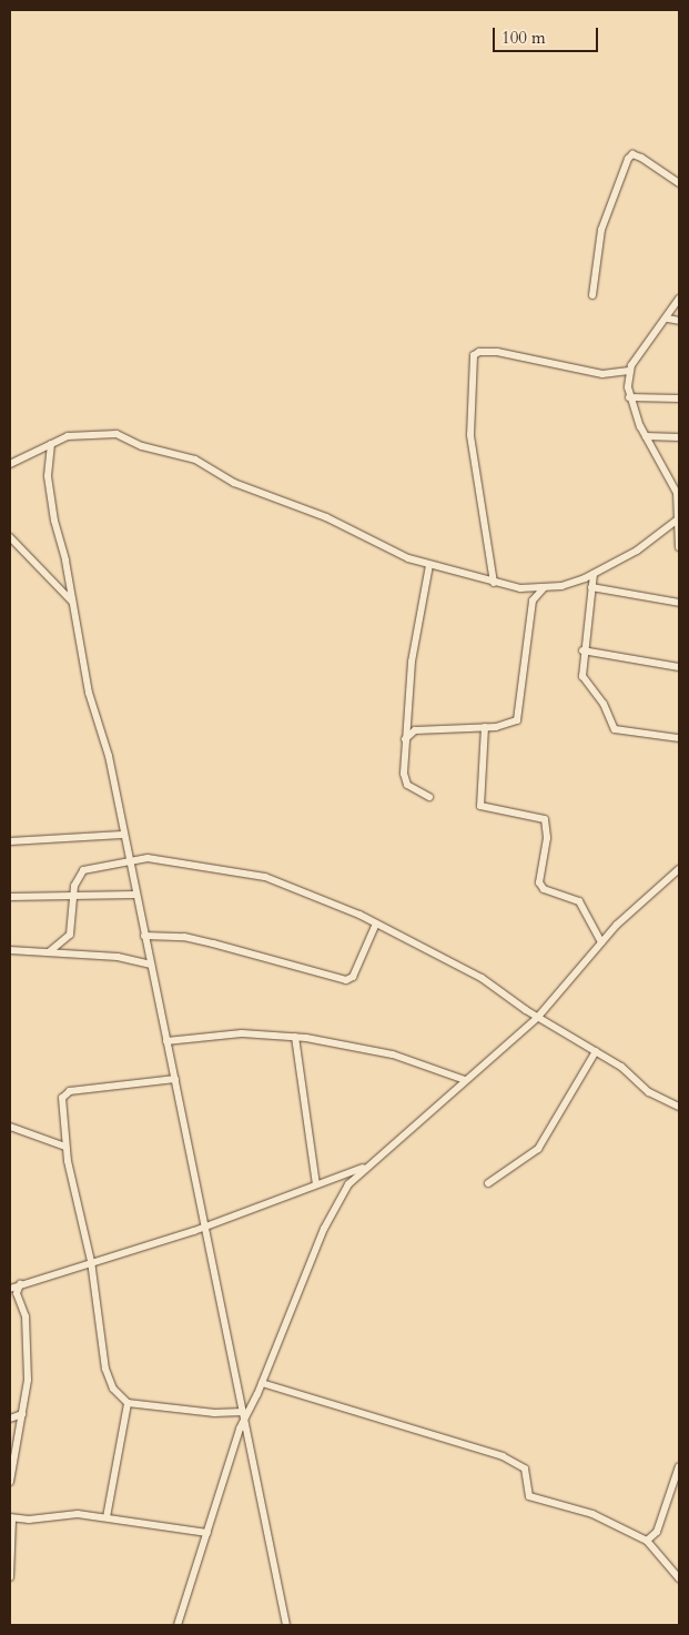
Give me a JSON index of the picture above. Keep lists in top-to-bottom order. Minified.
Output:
{"scale_bar":"100 m"}
